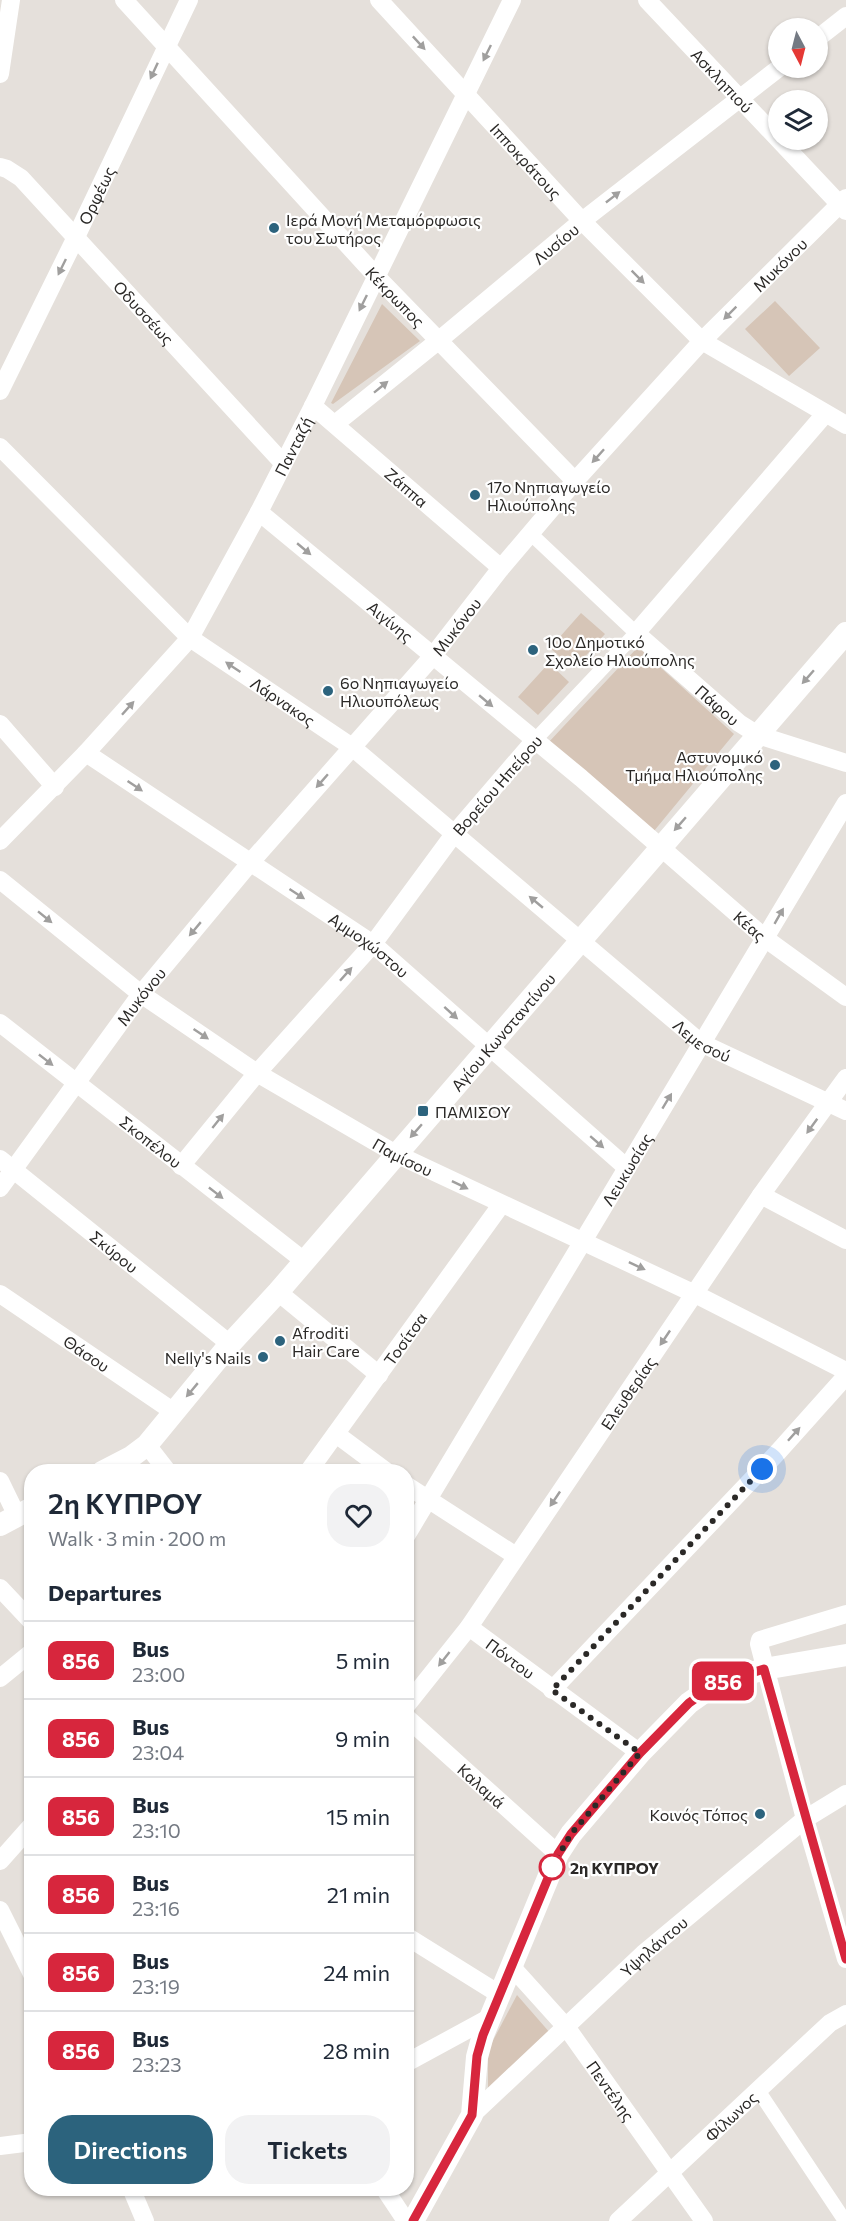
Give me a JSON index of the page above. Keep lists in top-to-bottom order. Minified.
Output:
{"streets":{"street":["Ασκληπιού","Ιπποκράτους","Ορφέως","Λυσίου","Μυκόνου","Κέκρωπος","Οδυσσέως","Πανταζή","Ζάππα","Αιγίνης","Λάρνακος","Πάφου","Βορείου Ηπείρου","Κέας","Αμμοχώστου","Αγίου Κωνσταντίνου","Λεμεσού","Σκοπέλου","Παμίσου","Λευκωσίας","Σκύρου","Τοσίτσα","Θάσου","Ελευθερίας","Πόντου","Καλαμά","Υψηλάντου","Πεντέλης","Φίλωνος"]},"crossings":[["Ασκληπιού","Λυσίου"],["Ασκληπιού","Μυκόνου"],["Ιπποκράτους","Λυσίου"],["Ιπποκράτους","Μυκόνου"],["Ιπποκράτους","Πανταζή"],["Ιπποκράτους","Βορείου Ηπείρου"],["Ορφέως","Κέκρωπος"],["Ορφέως","Οδυσσέως"],["Λυσίου","Κέκρωπος"],["Λυσίου","Ζάππα"],["Μυκόνου","Κέκρωπος"],["Μυκόνου","Ζάππα"],["Μυκόνου","Αιγίνης"],["Μυκόνου","Λάρνακος"],["Μυκόνου","Πάφου"],["Μυκόνου","Αμμοχώστου"],["Μυκόνου","Σκοπέλου"],["Μυκόνου","Παμίσου"],["Μυκόνου","Σκύρου"],["Κέκρωπος","Πανταζή"],["Οδυσσέως","Πανταζή"],["Πανταζή","Ζάππα"],["Πανταζή","Αιγίνης"],["Πανταζή","Λάρνακος"],["Πανταζή","Αμμοχώστου"],["Αιγίνης","Βορείου Ηπείρου"],["Αιγίνης","Κέας"],["Αιγίνης","Αγίου Κωνσταντίνου"],["Λάρνακος","Βορείου Ηπείρου"],["Λάρνακος","Αγίου Κωνσταντίνου"],["Λάρνακος","Λεμεσού"],["Πάφου","Βορείου Ηπείρου"],["Πάφου","Αγίου Κωνσταντίνου"],["Βορείου Ηπείρου","Αμμοχώστου"],["Βορείου Ηπείρου","Σκοπέλου"],["Βορείου Ηπείρου","Παμίσου"],["Κέας","Αγίου Κωνσταντίνου"],["Κέας","Λευκωσίας"],["Αμμοχώστου","Αγίου Κωνσταντίνου"],["Αμμοχώστου","Λευκωσίας"],["Αγίου Κωνσταντίνου","Λεμεσού"],["Αγίου Κωνσταντίνου","Σκοπέλου"],["Αγίου Κωνσταντίνου","Παμίσου"],["Αγίου Κωνσταντίνου","Σκύρου"],["Αγίου Κωνσταντίνου","Θάσου"],["Λεμεσού","Λευκωσίας"],["Λεμεσού","Ελευθερίας"],["Παμίσου","Λευκωσίας"],["Παμίσου","Τοσίτσα"],["Παμίσου","Ελευθερίας"],["Ελευθερίας","Πόντου"],["Υψηλάντου","Πεντέλης"],["Πεντέλης","Φίλωνος"]],"one_way":["Ιπποκράτους","Ορφέως","Λυσίου","Μυκόνου","Αιγίνης","Λάρνακος","Αμμοχώστου","Αγίου Κωνσταντίνου","Σκοπέλου","Παμίσου","Λευκωσίας"],"places":{"other":["Ιερά Μονή Μεταμόρφωσις του Σωτήρος","17ο Νηπιαγωγείο Ηλιούπολης","10ο Δημοτικό Σχολείο Ηλιούπολης","6ο Νηπιαγωγείο Ηλιουπόλεως","Αστυνομικό Τμήμα Ηλιούπολης","Afroditi Hair Care","Nelly's Nails","Κοινός Τόπος","2η ΚΥΠΡΟΥ"],"transit":["ΠΑΜΙΣΟΥ"]},"lines":["bus line 856"],"north":"bottom","page":{"on_map":"856","heading":[["2η ΚΥΠΡΟΥ","Walk · 3 min · 200 m"],"Departures"],"list":[{"mark":"856","name":"Bus","note":"23:00","value":"5 min"},{"mark":"856","name":"Bus","note":"23:04","value":"9 min"},{"mark":"856","name":"Bus","note":"23:10","value":"15 min"},{"mark":"856","name":"Bus","note":"23:16","value":"21 min"},{"mark":"856","name":"Bus","note":"23:19","value":"24 min"},{"mark":"856","name":"Bus","note":"23:23","value":"28 min"}],"buttons":["Directions","Tickets"]}}
